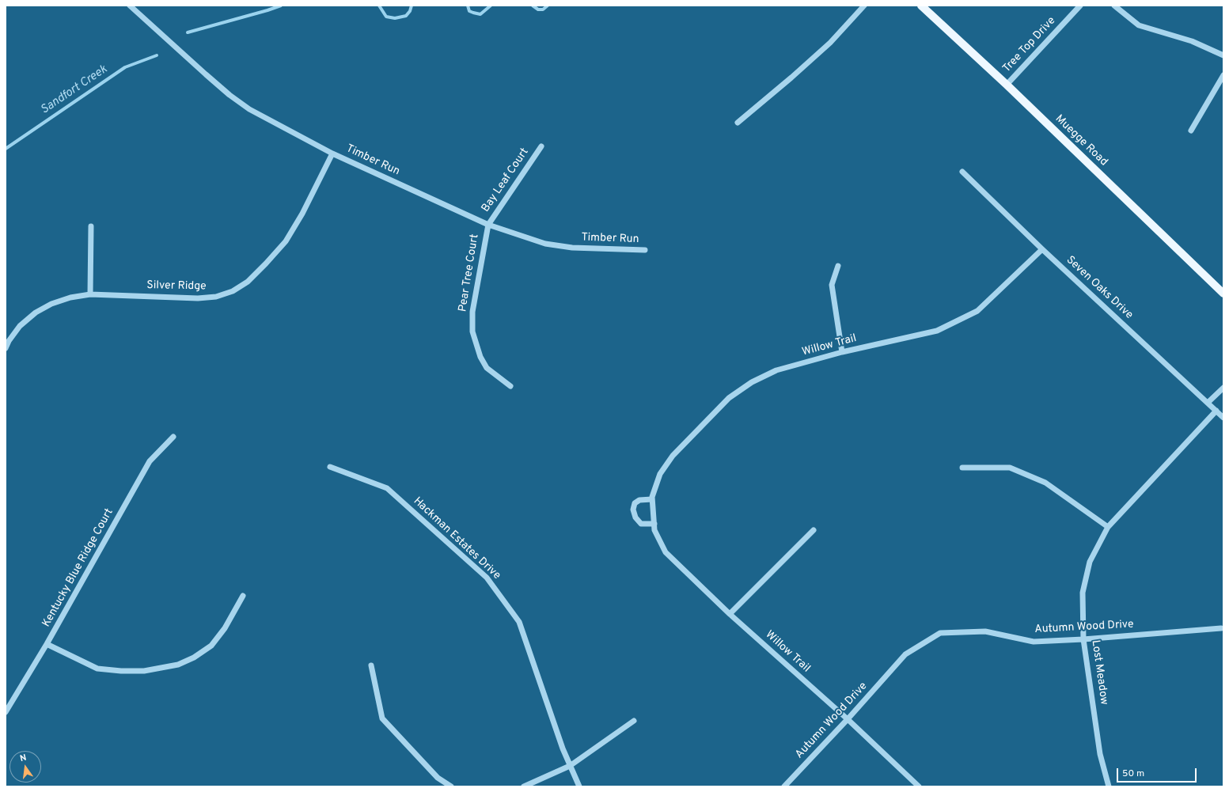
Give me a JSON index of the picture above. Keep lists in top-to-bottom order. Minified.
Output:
{"streets":{"main road":["Muegge Road"],"street":["Tree Top Drive","Timber Run","Bay Leaf Court","Pear Tree Court","Silver Ridge","Seven Oaks Drive","Willow Trail","Hackman Estates Drive","Kentucky Blue Ridge Court","Autumn Wood Drive","Lost Meadow"]},"crossings":[["Tree Top Drive","Muegge Road"],["Timber Run","Bay Leaf Court"],["Timber Run","Pear Tree Court"],["Timber Run","Silver Ridge"],["Bay Leaf Court","Pear Tree Court"],["Seven Oaks Drive","Willow Trail"],["Willow Trail","Autumn Wood Drive"],["Autumn Wood Drive","Lost Meadow"]],"water":["Sandfort Creek"],"scale_bar":"50 m","north":"top"}
